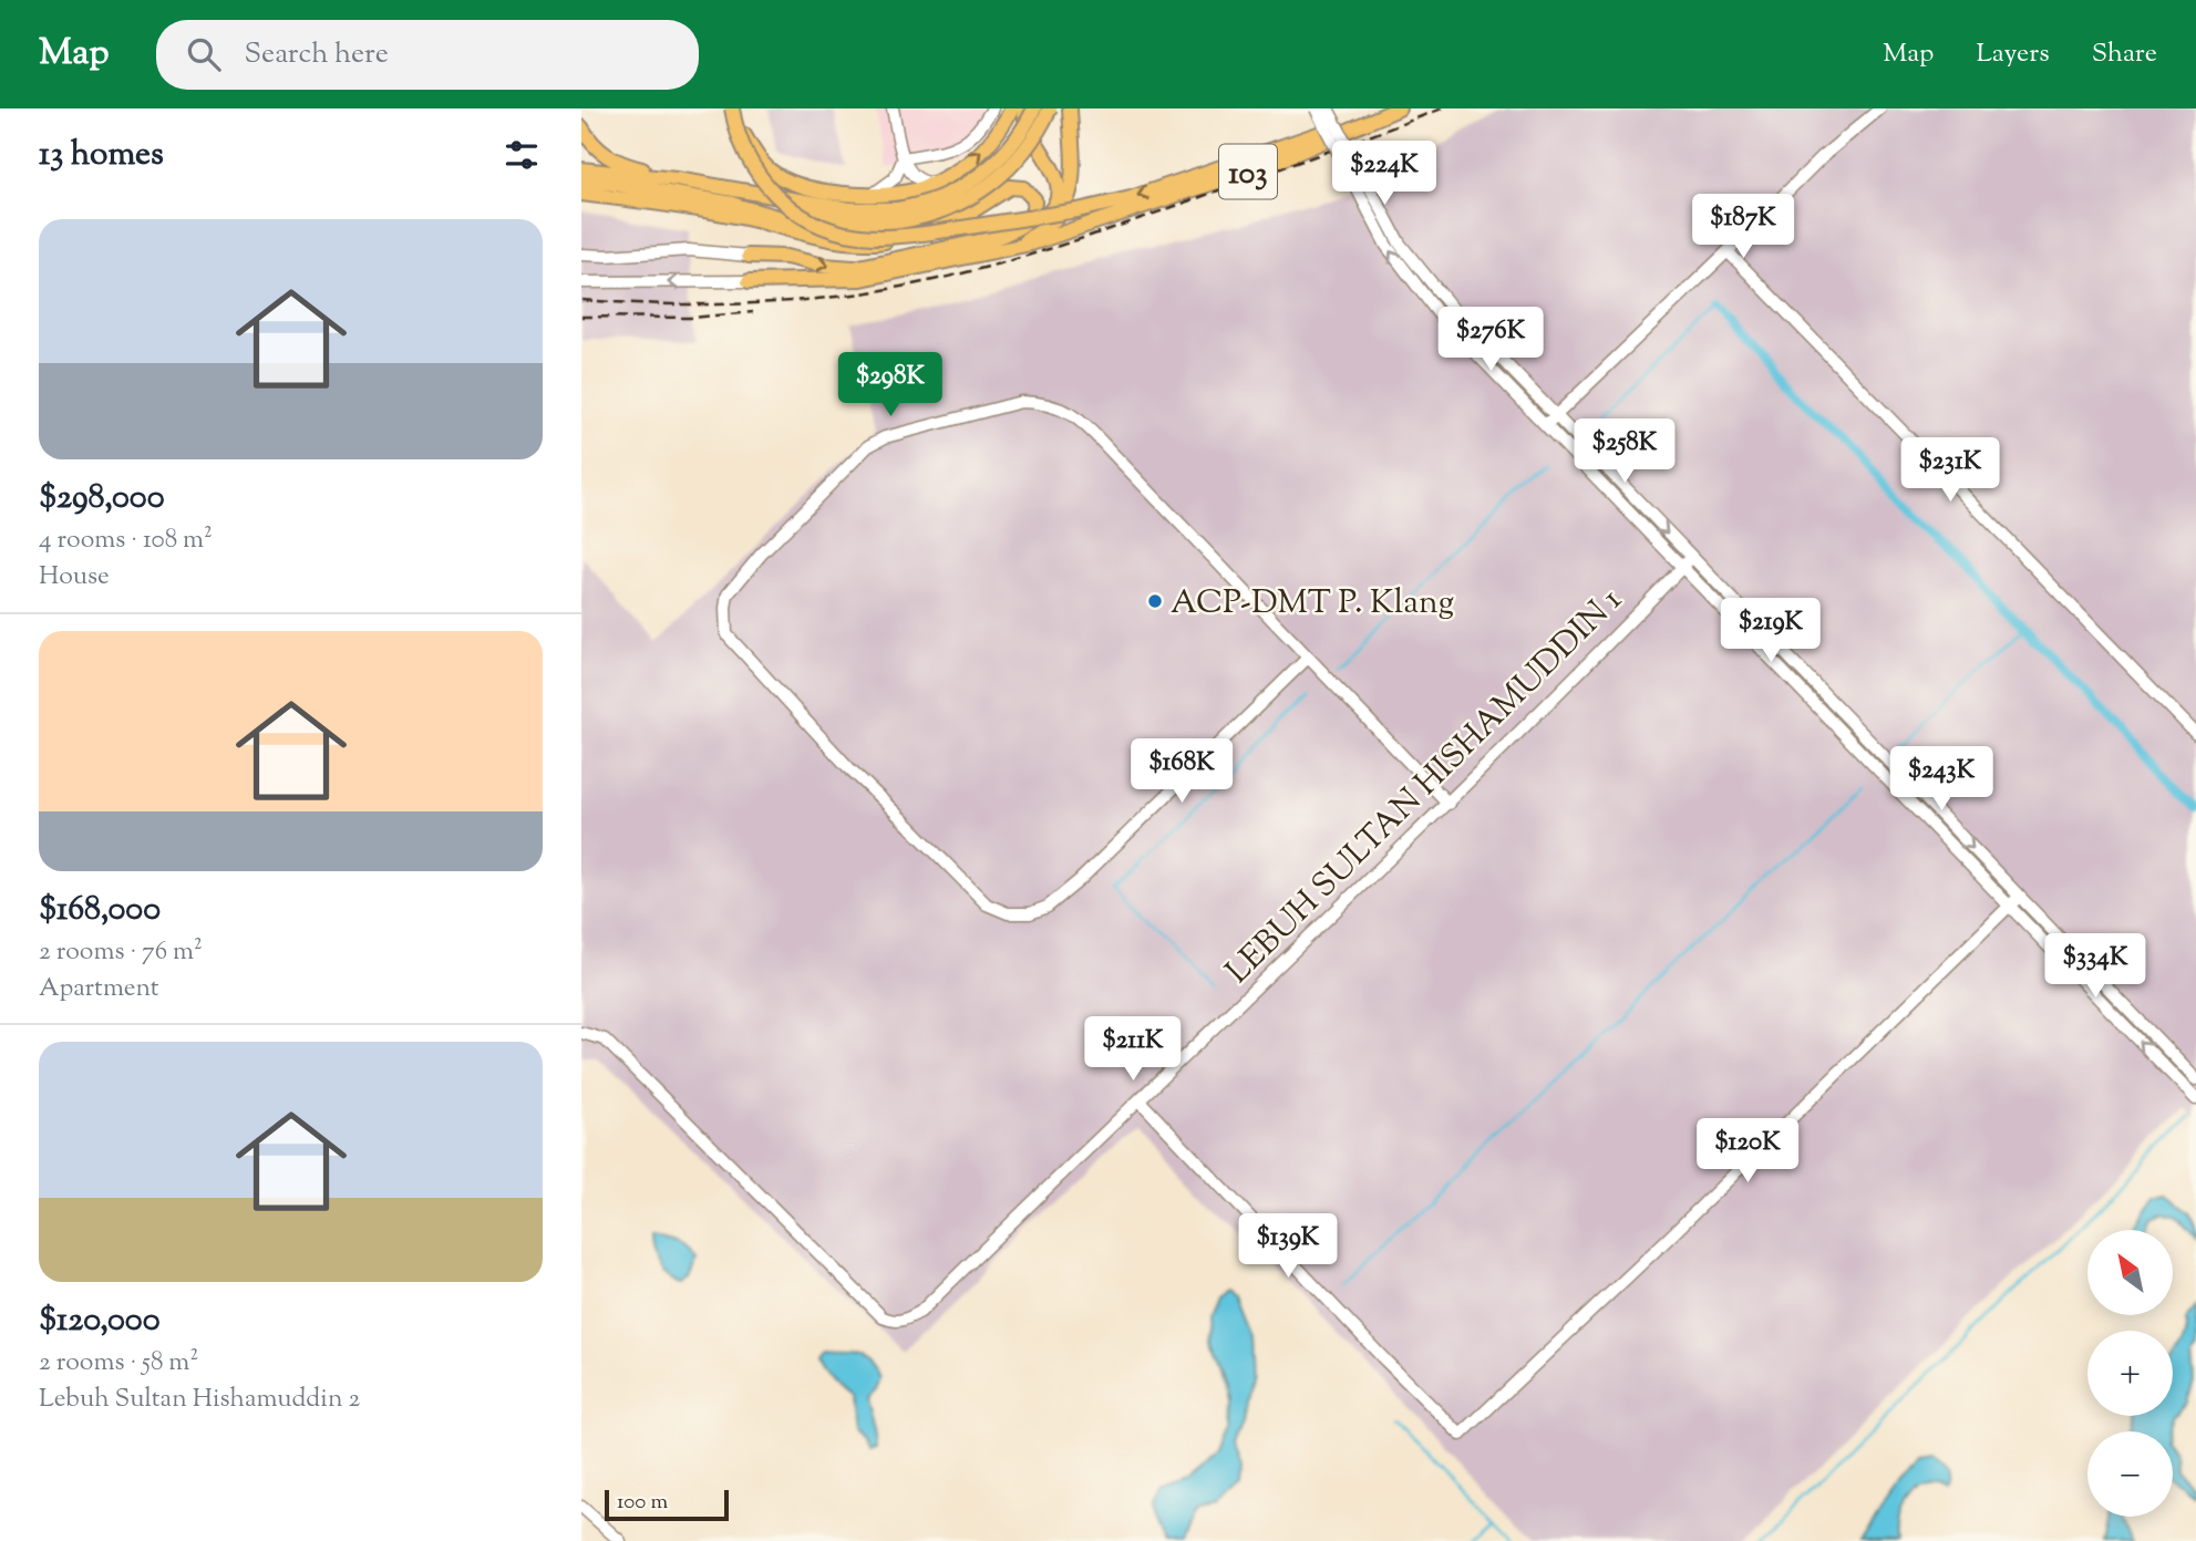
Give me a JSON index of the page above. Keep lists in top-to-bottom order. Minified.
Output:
{"streets":{"main road":["103"],"street":["LEBUH SULTAN HISHAMUDDIN 1"]},"places":["ACP-DMT P. Klang"],"scale_bar":"100 m","north":"top left","page":{"header":"Map","search":"Search here","nav":["Map","Layers","Share"],"heading":"13 homes","price":["$224K","$187K","$276K","$298K","$258K","$231K","$219K","$168K","$243K","$334K","$211K","$120K","$139K"],"list":[{"name":"$298,000","note":"4 rooms · 108 m² · House"},{"name":"$168,000","note":"2 rooms · 76 m² · Apartment"},{"name":"$120,000","note":"2 rooms · 58 m² · Lebuh Sultan Hishamuddin 2"}],"map_buttons":["+","−"],"scale":"100 m"}}
